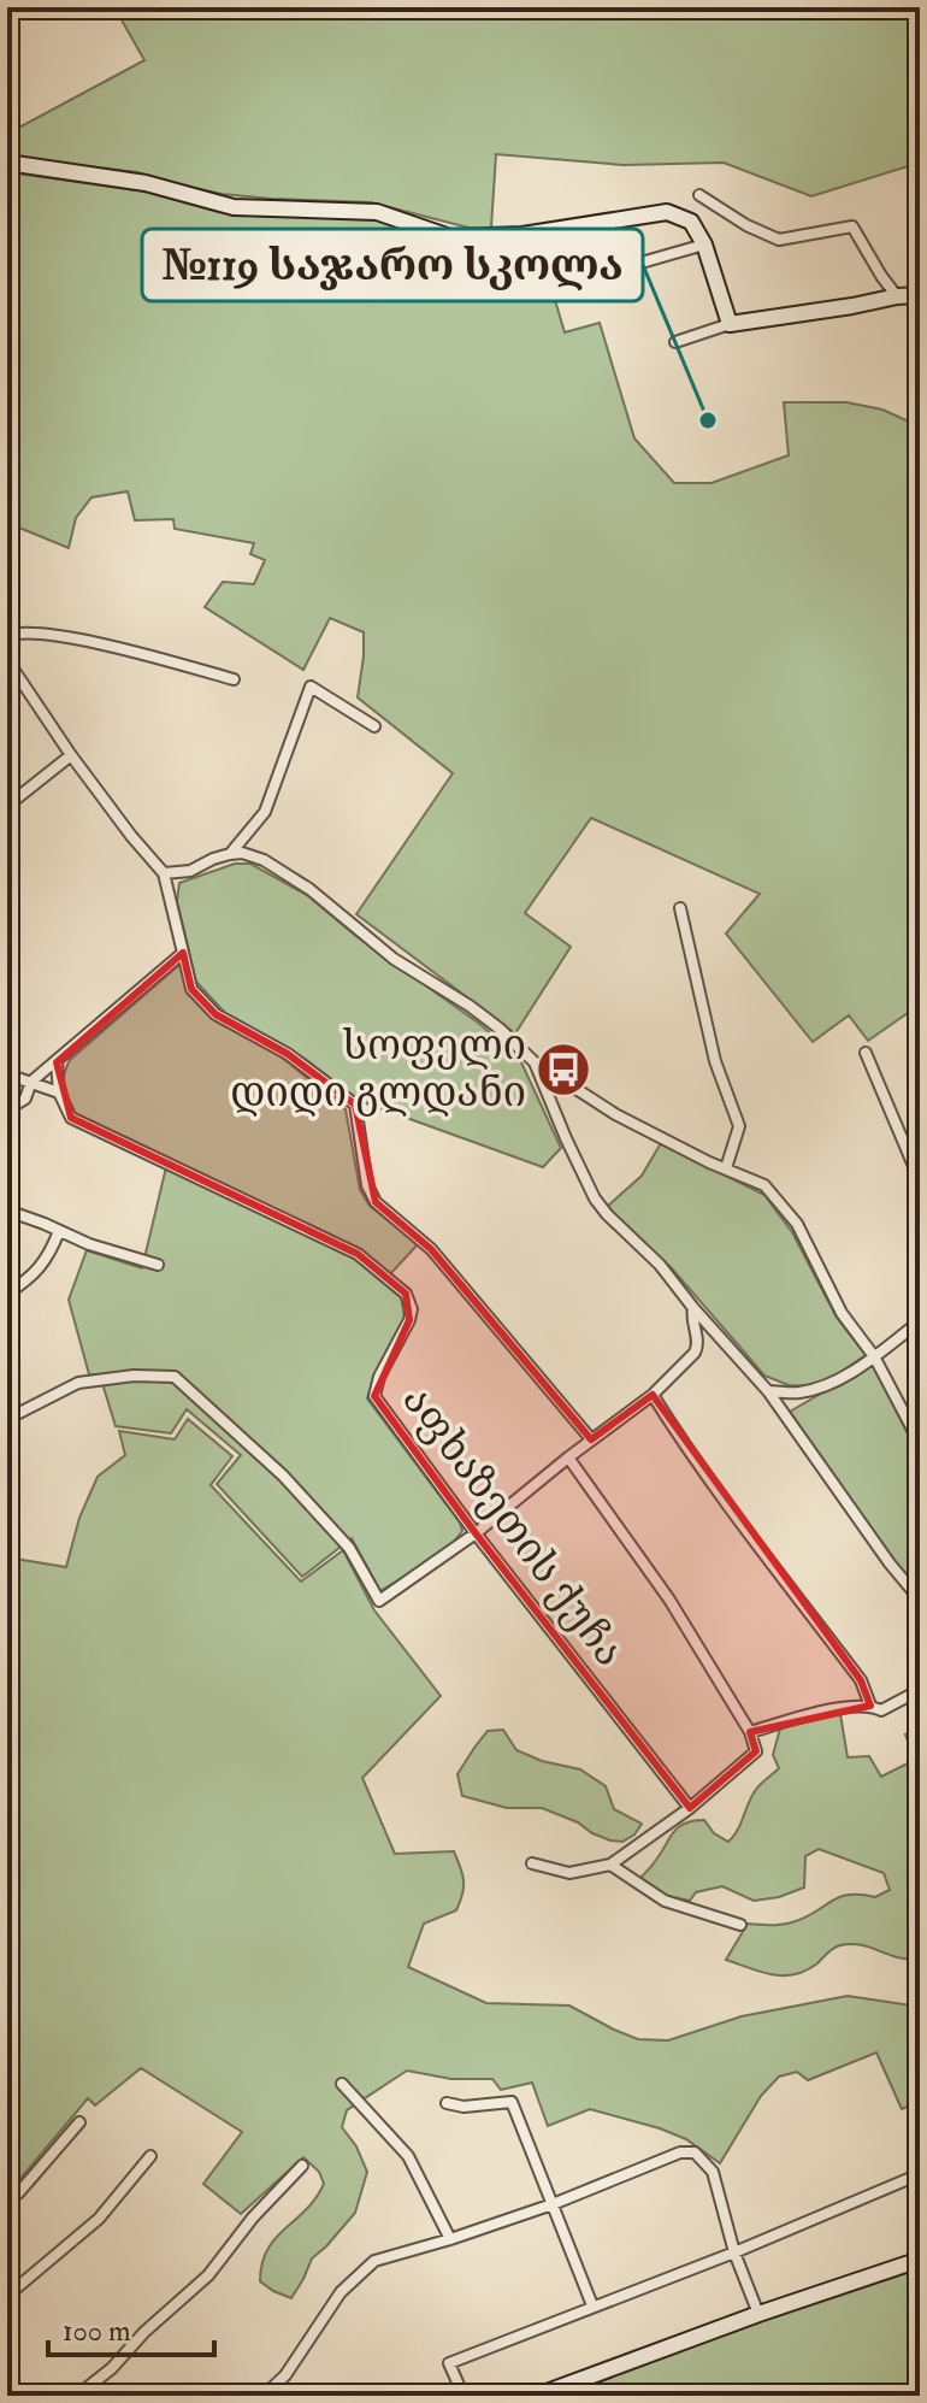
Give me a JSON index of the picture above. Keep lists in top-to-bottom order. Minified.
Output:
{"streets":{"street":["აფხაზეთის ქუჩა"]},"places":{"other":["№119 საჯარო სკოლა"],"bus stop":["სოფელი დიდი გლდანი"]},"scale_bar":"100 m"}
